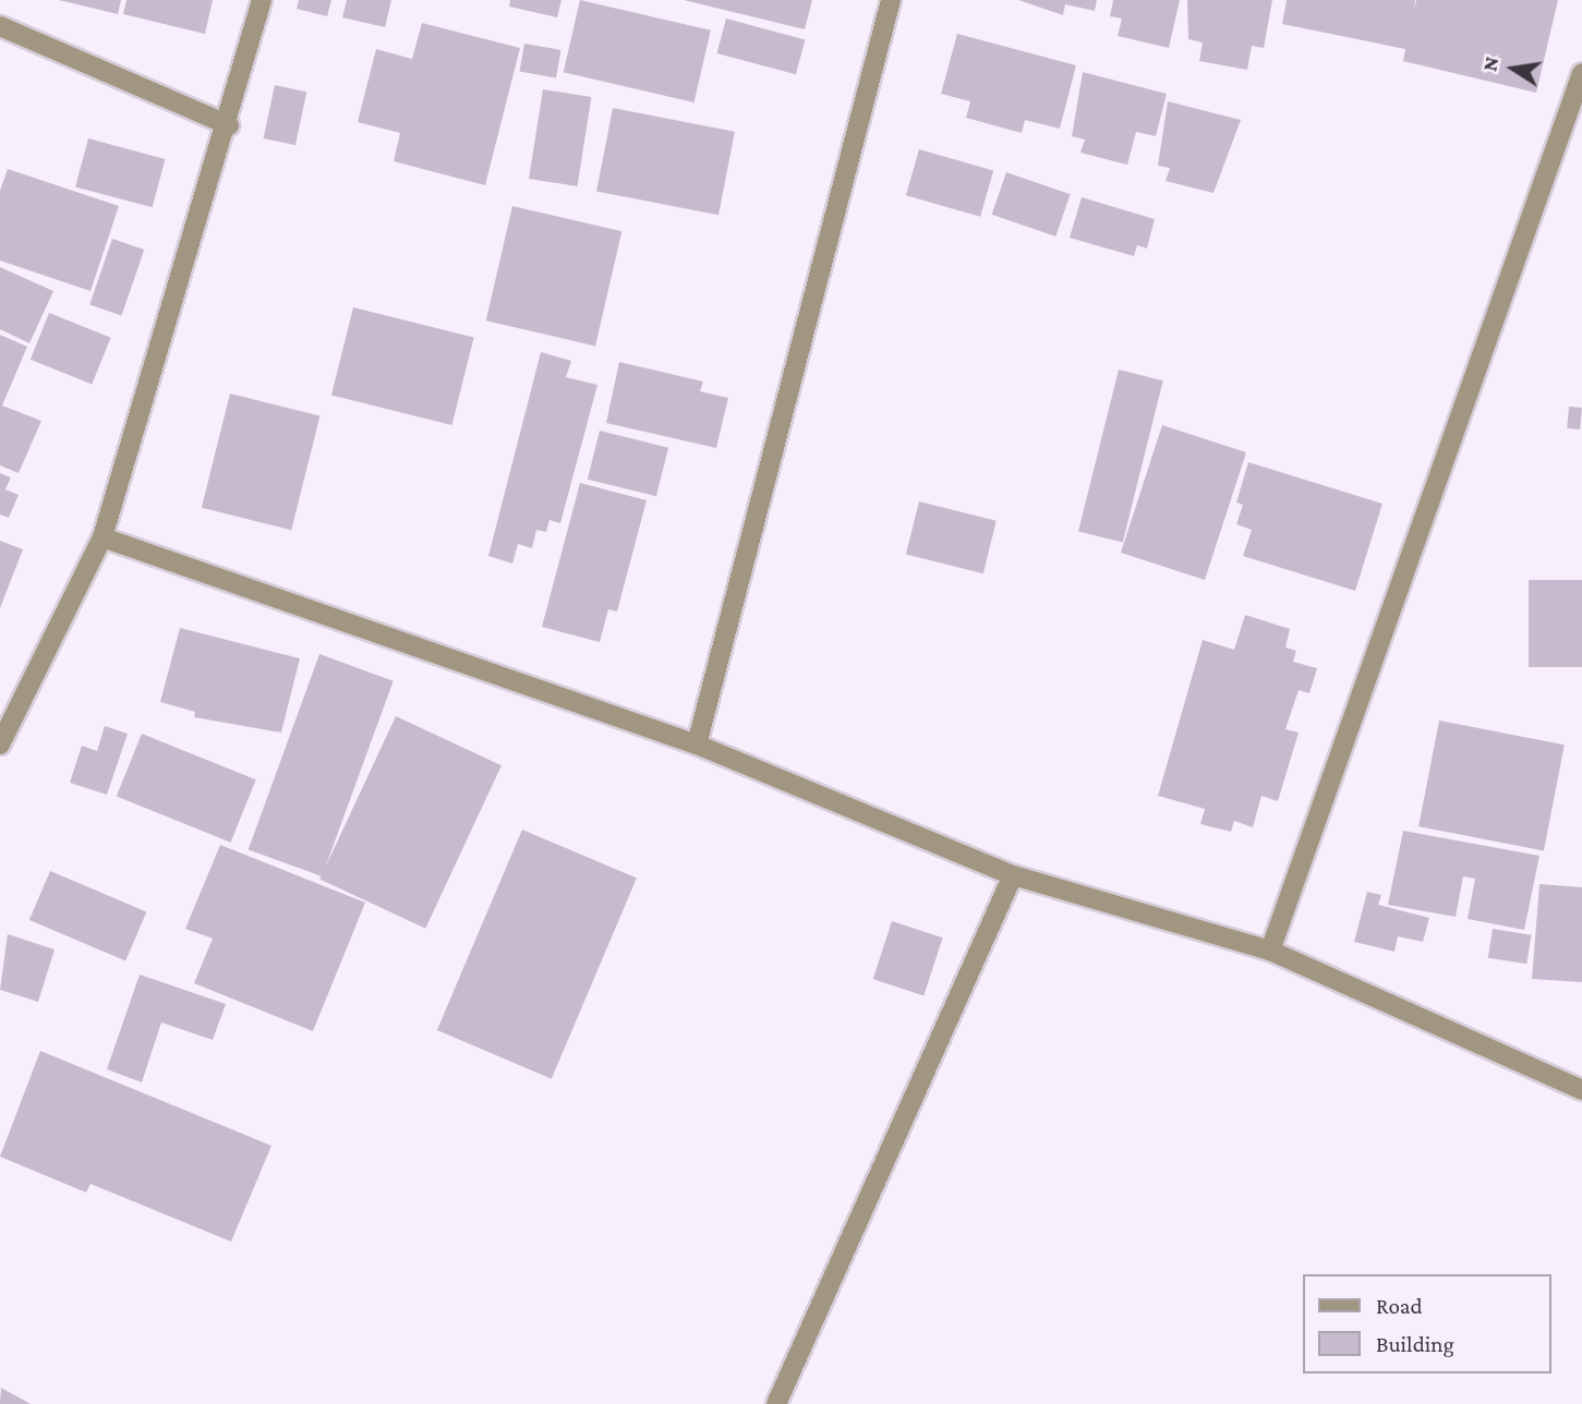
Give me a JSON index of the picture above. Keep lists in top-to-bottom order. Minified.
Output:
{"legend":["Road","Building"],"north":"left"}
